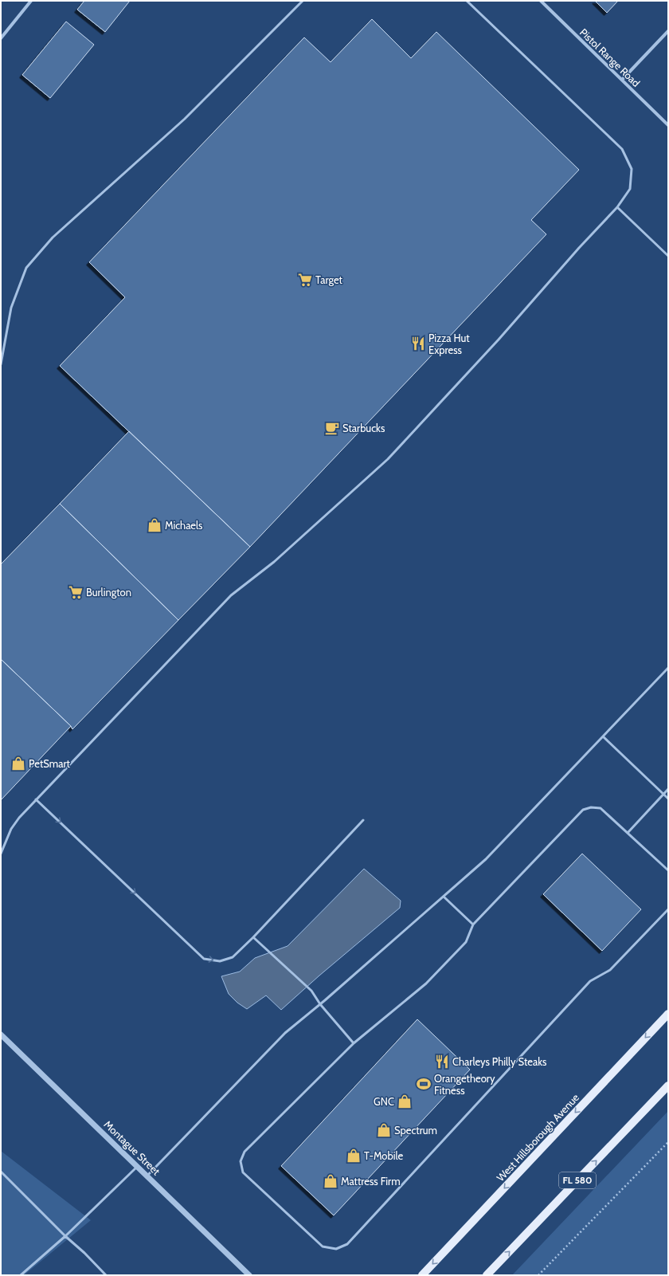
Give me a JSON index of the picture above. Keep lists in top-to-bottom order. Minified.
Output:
{"streets":{"main road":["West Hillsborough Avenue","FL 580"],"street":["Pistol Range Road","Montague Street"]},"places":{"supermarket":["Target","Burlington"],"restaurant":["Pizza Hut Express","Charleys Philly Steaks"],"cafe":["Starbucks"],"shop":["Michaels","PetSmart","GNC","Spectrum","T-Mobile","Mattress Firm"],"sports":["Orangetheory Fitness"]}}
